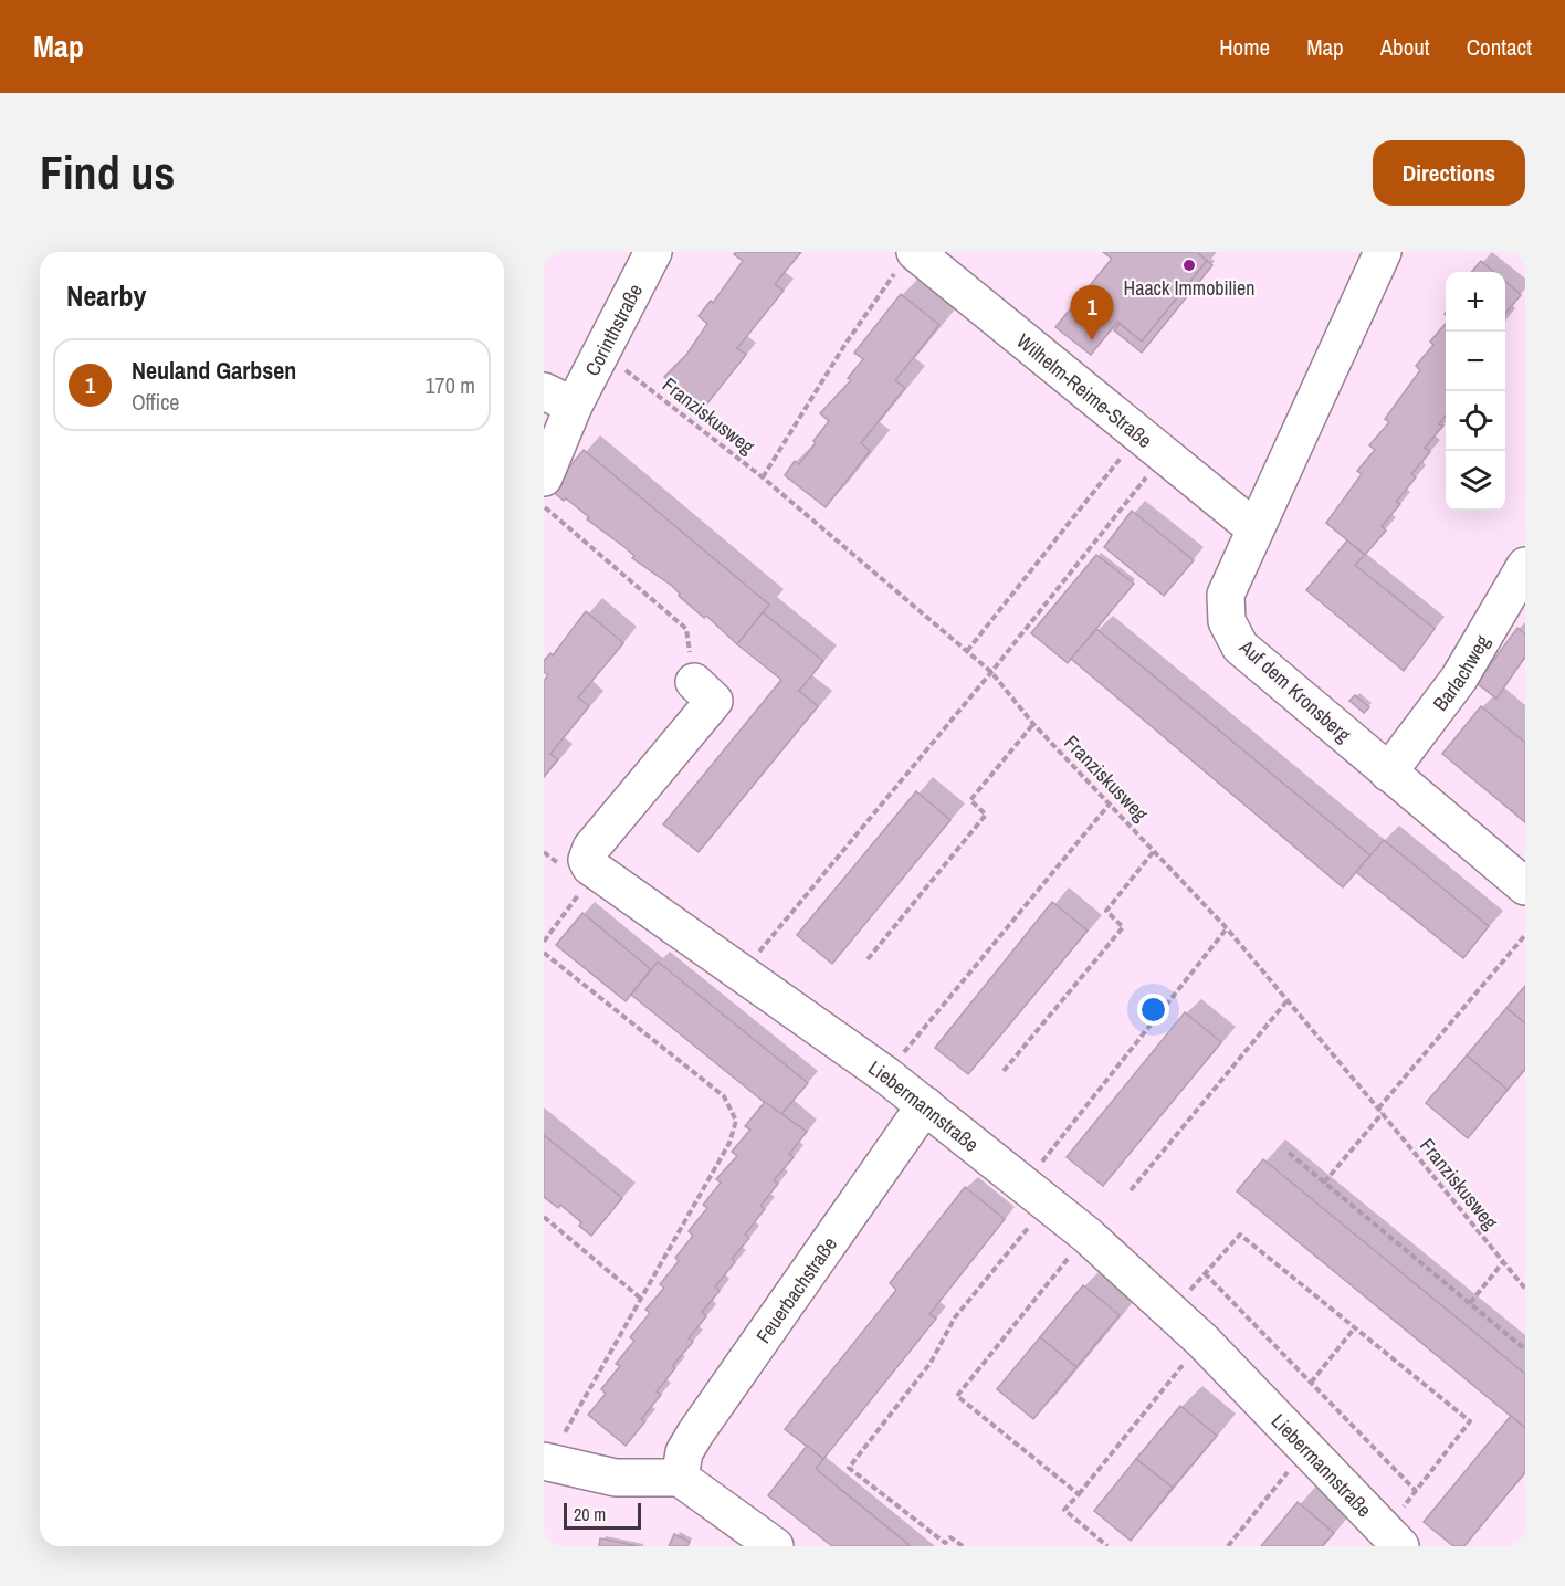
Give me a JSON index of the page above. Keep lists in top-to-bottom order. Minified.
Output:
{"streets":{"street":["Corinthstraße","Wilhelm-Reime-Straße","Barlachweg","Auf dem Kronsberg","Liebermannstraße","Feuerbachstraße"],"path":["Franziskusweg"]},"crossings":[["Corinthstraße","Franziskusweg"],["Wilhelm-Reime-Straße","Auf dem Kronsberg"],["Barlachweg","Auf dem Kronsberg"],["Liebermannstraße","Feuerbachstraße"]],"places":["Haack Immobilien"],"scale_bar":"20 m","page":{"header":"Map","nav":["Home","Map","About","Contact"],"buttons":"Directions","title":"Find us","heading":"Nearby","map_buttons":["+","−"],"pins":"1","list":[{"mark":"1","name":"Neuland Garbsen","note":"Office","value":"170 m"}],"scale":"20 m"}}
